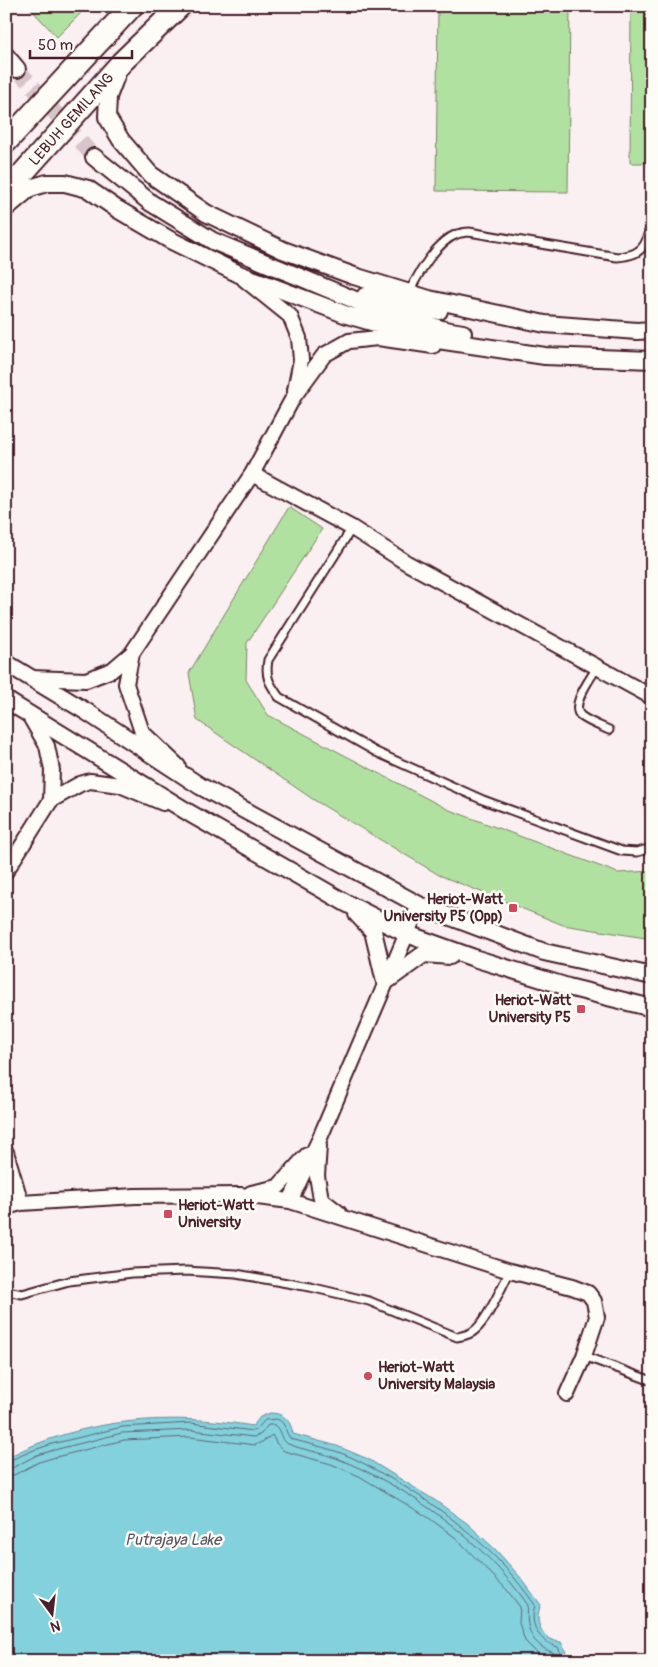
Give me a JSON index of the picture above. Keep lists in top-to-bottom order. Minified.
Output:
{"streets":{"main road":["LEBUH GEMILANG"]},"water":["Putrajaya Lake"],"places":{"transit":["Heriot-Watt University P5 (Opp)","Heriot-Watt University P5","Heriot-Watt University"],"other":["Heriot-Watt University Malaysia"]},"scale_bar":"50 m","north":"bottom"}
